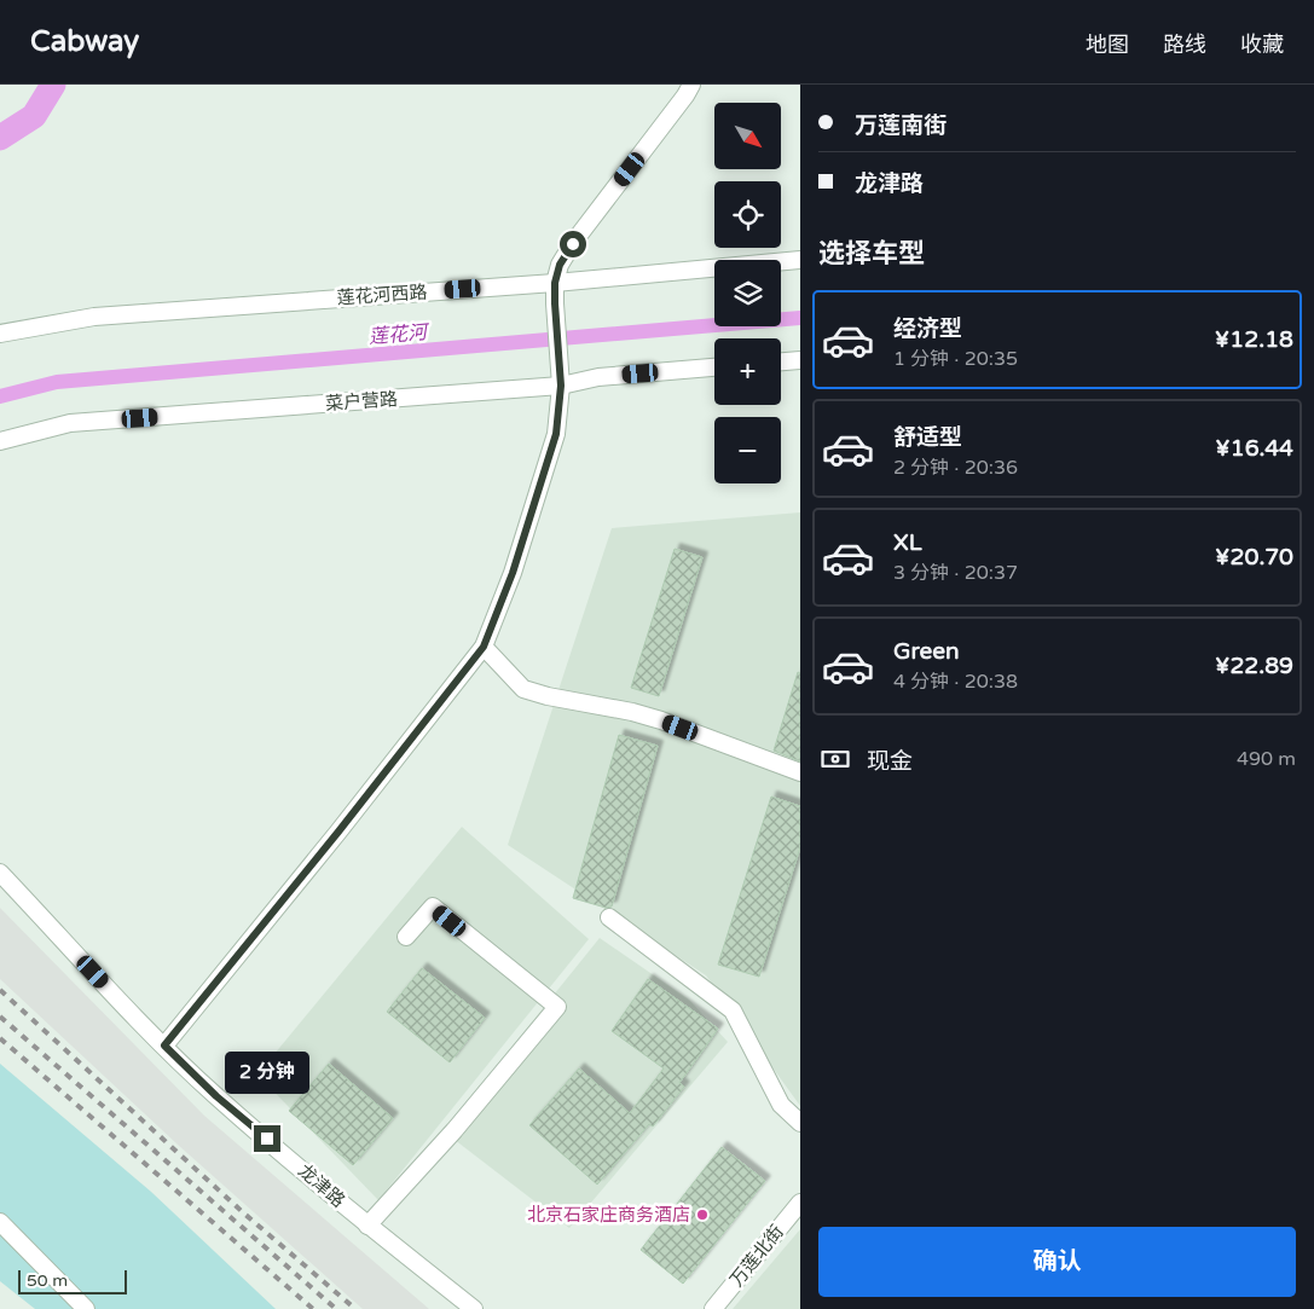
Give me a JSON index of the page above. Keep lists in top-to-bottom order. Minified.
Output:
{"streets":{"street":["莲花河西路","菜户营路","龙津路","万莲北街"]},"water":["莲花河"],"places":["北京石家庄商务酒店"],"scale_bar":"50 m","north":"bottom right","page":{"header":"Cabway","nav":["地图","路线","收藏"],"banner":["万莲南街","龙津路"],"map_buttons":["+","−"],"heading":"选择车型","list":[{"name":"经济型","note":"1 分钟 · 20:35","value":"¥12.18"},{"name":"舒适型","note":"2 分钟 · 20:36","value":"¥16.44"},{"name":"XL","note":"3 分钟 · 20:37","value":"¥20.70"},{"name":"Green","note":"4 分钟 · 20:38","value":"¥22.89"}],"pay":["现金","490 m"],"bubble":"2 分钟","buttons":"确认","scale":"50 m"}}
